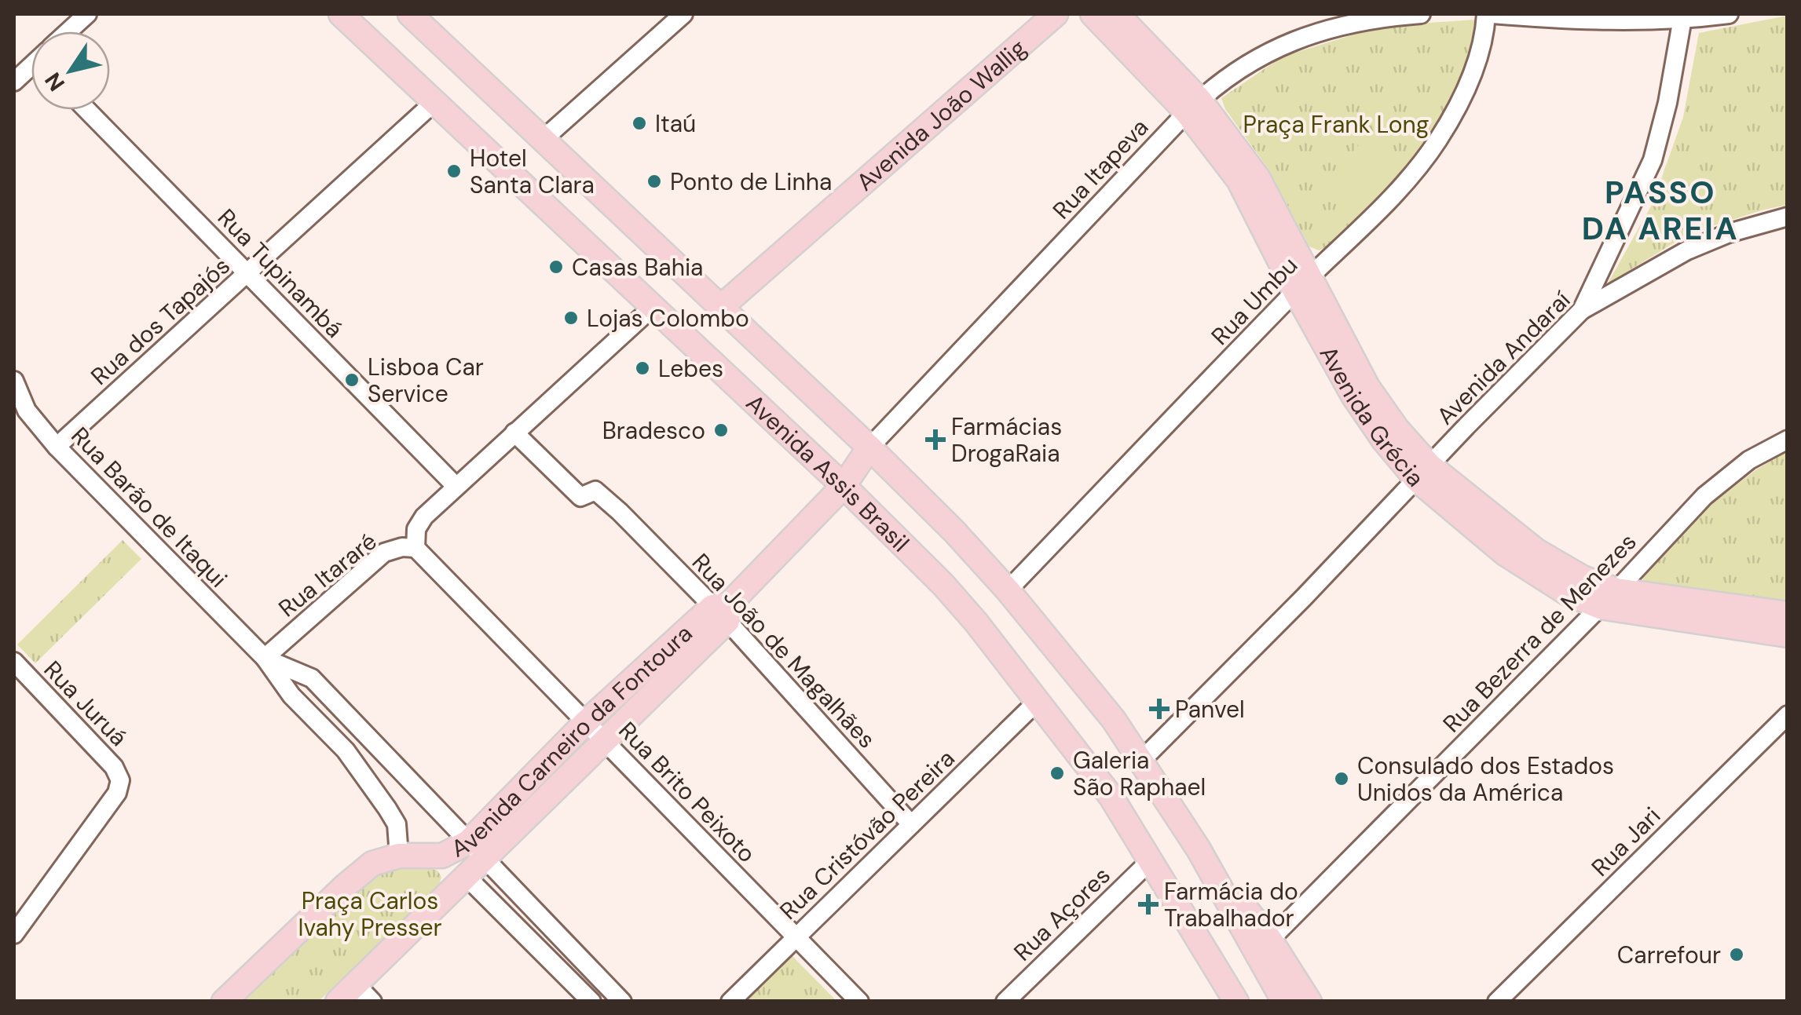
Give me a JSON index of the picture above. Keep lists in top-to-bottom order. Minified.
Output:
{"streets":{"main road":["Avenida João Wallig","Avenida Grécia","Avenida Assis Brasil","Avenida Carneiro da Fontoura"],"street":["Rua Itapeva","Rua Tupinambá","Rua Umbu","Rua dos Tapajós","Avenida Andaraí","Rua Barão de Itaqui","Rua Itararé","Rua Bezerra de Menezes","Rua João de Magalhães","Rua Juruá","Rua Brito Peixoto","Rua Cristóvão Pereira","Rua Jari","Rua Açores"]},"crossings":[["Avenida João Wallig","Avenida Assis Brasil"],["Rua Itapeva","Avenida Grécia"],["Rua Itapeva","Avenida Assis Brasil"],["Rua Itapeva","Avenida Carneiro da Fontoura"],["Rua Tupinambá","Rua dos Tapajós"],["Rua Tupinambá","Rua Itararé"],["Rua Umbu","Avenida Grécia"],["Rua Umbu","Avenida Assis Brasil"],["Rua dos Tapajós","Avenida Assis Brasil"],["Rua dos Tapajós","Rua Barão de Itaqui"],["Avenida Andaraí","Avenida Grécia"],["Avenida Andaraí","Avenida Assis Brasil"],["Avenida Grécia","Rua Bezerra de Menezes"],["Avenida Assis Brasil","Rua Itararé"],["Avenida Assis Brasil","Rua Bezerra de Menezes"],["Avenida Assis Brasil","Avenida Carneiro da Fontoura"],["Avenida Assis Brasil","Rua Cristóvão Pereira"],["Avenida Assis Brasil","Rua Açores"],["Rua Barão de Itaqui","Rua Itararé"],["Rua Barão de Itaqui","Avenida Carneiro da Fontoura"],["Rua Itararé","Rua João de Magalhães"],["Rua Itararé","Rua Brito Peixoto"],["Rua João de Magalhães","Avenida Carneiro da Fontoura"],["Rua João de Magalhães","Rua Cristóvão Pereira"],["Avenida Carneiro da Fontoura","Rua Brito Peixoto"],["Rua Brito Peixoto","Rua Cristóvão Pereira"]],"districts":["PASSO DA AREIA"],"parks":["Praça Frank Long","Praça Carlos Ivahy Presser"],"places":{"other":["Itaú","Hotel Santa Clara","Ponto de Linha","Casas Bahia","Lojas Colombo","Lebes","Lisboa Car Service","Bradesco","Galeria São Raphael","Consulado dos Estados Unidos da América","Carrefour"],"health":["Farmácias DrogaRaia","Panvel","Farmácia do Trabalhador"]},"north":"bottom left"}
